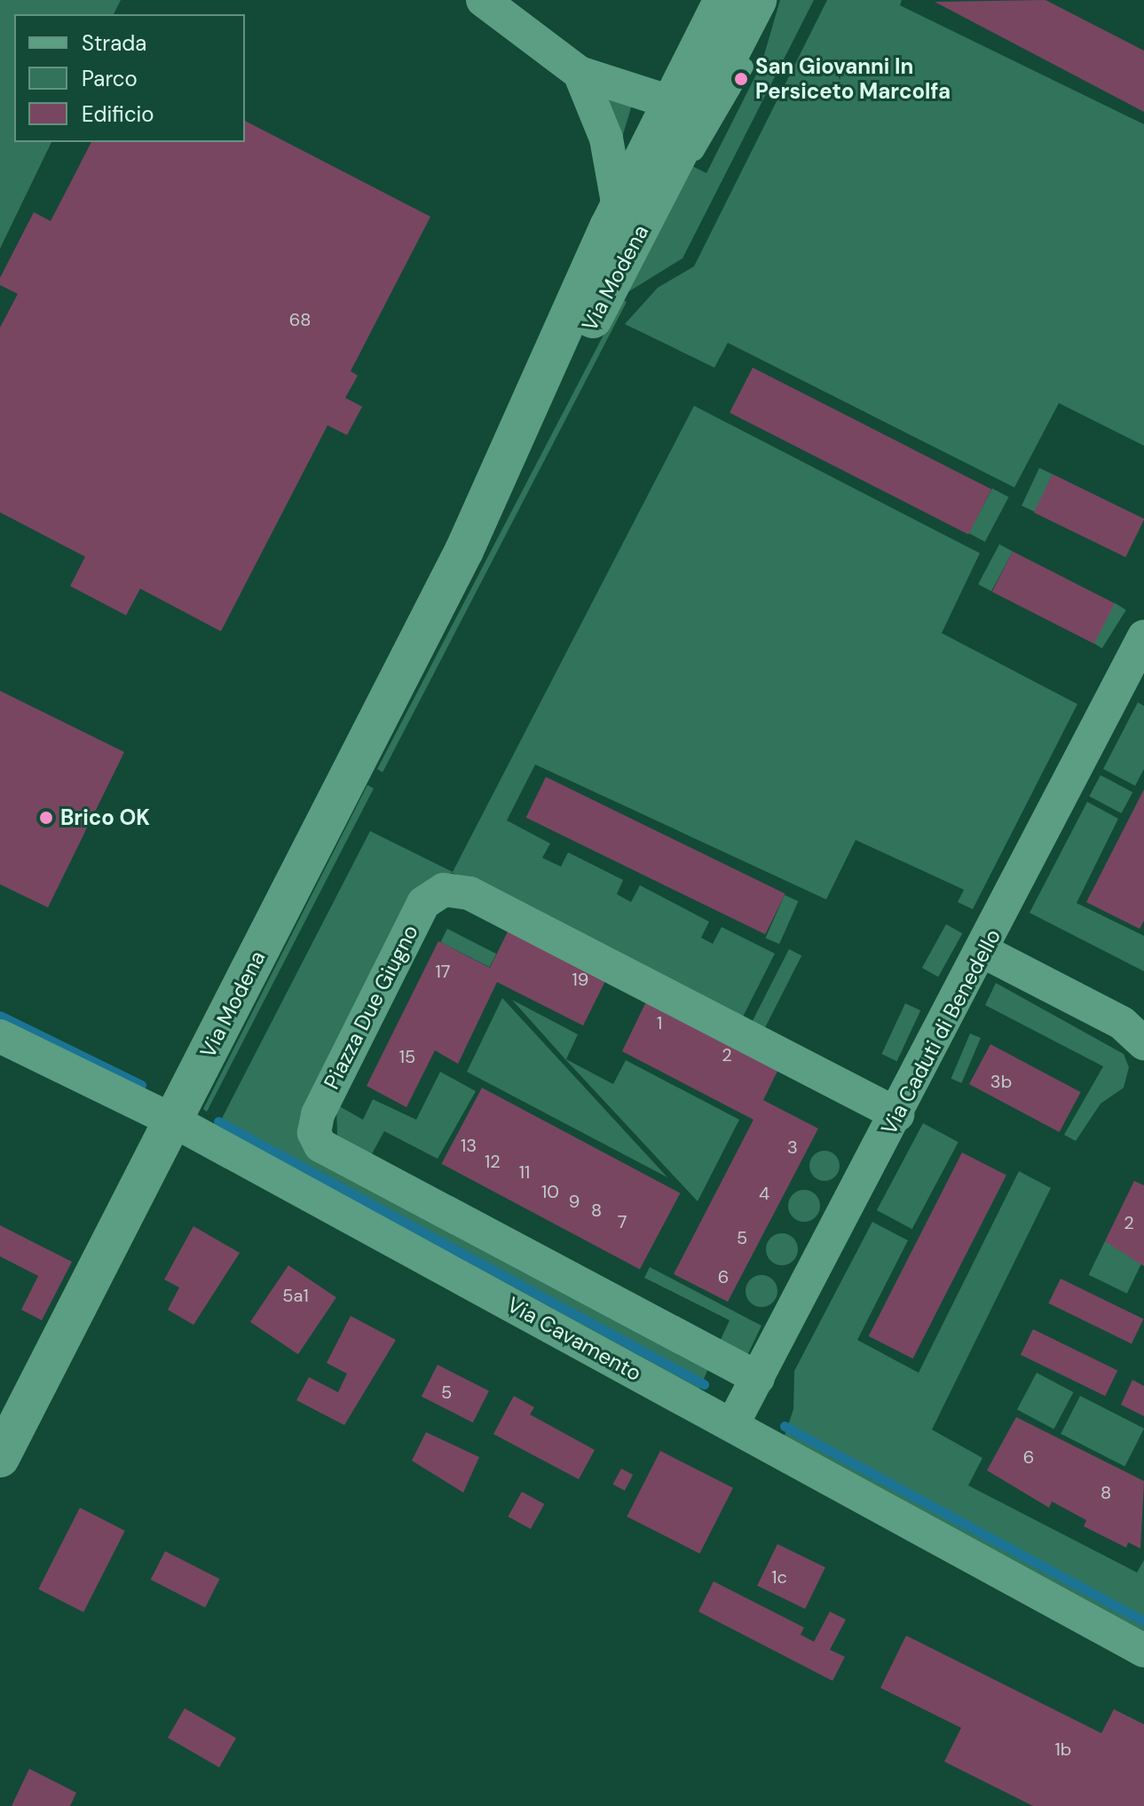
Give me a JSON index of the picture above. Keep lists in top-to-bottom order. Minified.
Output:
{"streets":{"main road":["Via Modena"],"street":["Piazza Due Giugno","Via Caduti di Benedello","Via Cavamento"]},"crossings":[["Via Modena","Via Cavamento"],["Piazza Due Giugno","Via Caduti di Benedello"],["Via Caduti di Benedello","Via Cavamento"]],"places":["San Giovanni In Persiceto Marcolfa","Brico OK"],"house_numbers":["68","17","19","1","2","15","3b","13","3","12","11","10","4","9","8","7","2","5","6","5a1","5","6","8","1c","1b"],"legend":["Strada","Parco","Edificio"]}
